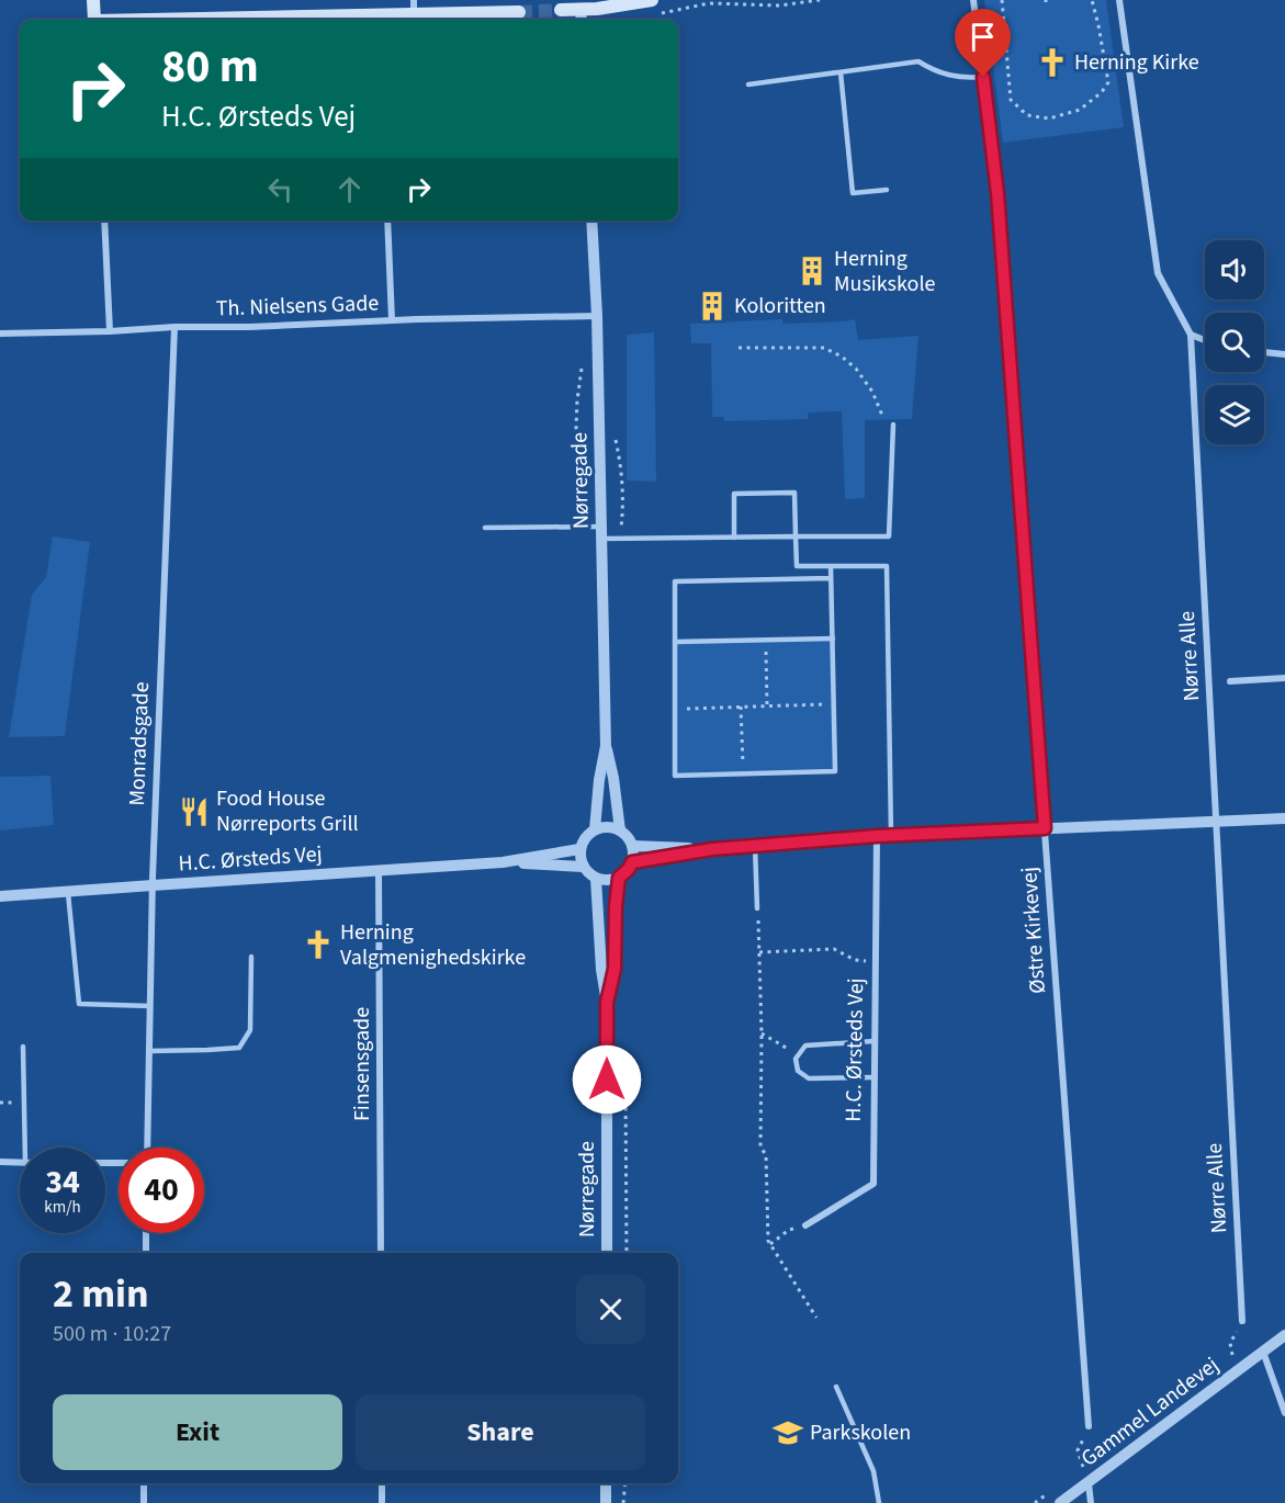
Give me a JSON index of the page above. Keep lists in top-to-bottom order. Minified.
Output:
{"streets":{"street":["Th. Nielsens Gade","Nørregade","Nørre Alle","Monradsgade","H.C. Ørsteds Vej","Østre Kirkevej","Finsensgade","Gammel Landevej"]},"crossings":[["Th. Nielsens Gade","Nørregade"],["Th. Nielsens Gade","Monradsgade"],["Nørregade","H.C. Ørsteds Vej"],["Monradsgade","H.C. Ørsteds Vej"],["H.C. Ørsteds Vej","Finsensgade"]],"places":{"church":["Herning Kirke","Herning Valgmenighedskirke"],"building":["Herning Musikskole","Koloritten"],"restaurant":["Food House Nørreports Grill"],"school or university":["Parkskolen"]},"page":{"turn":["80 m","H.C. Ørsteds Vej"],"speed":"34 km/h","limit":"40","heading":["2 min","500 m · 10:27"],"buttons":["Exit","Share"]}}
